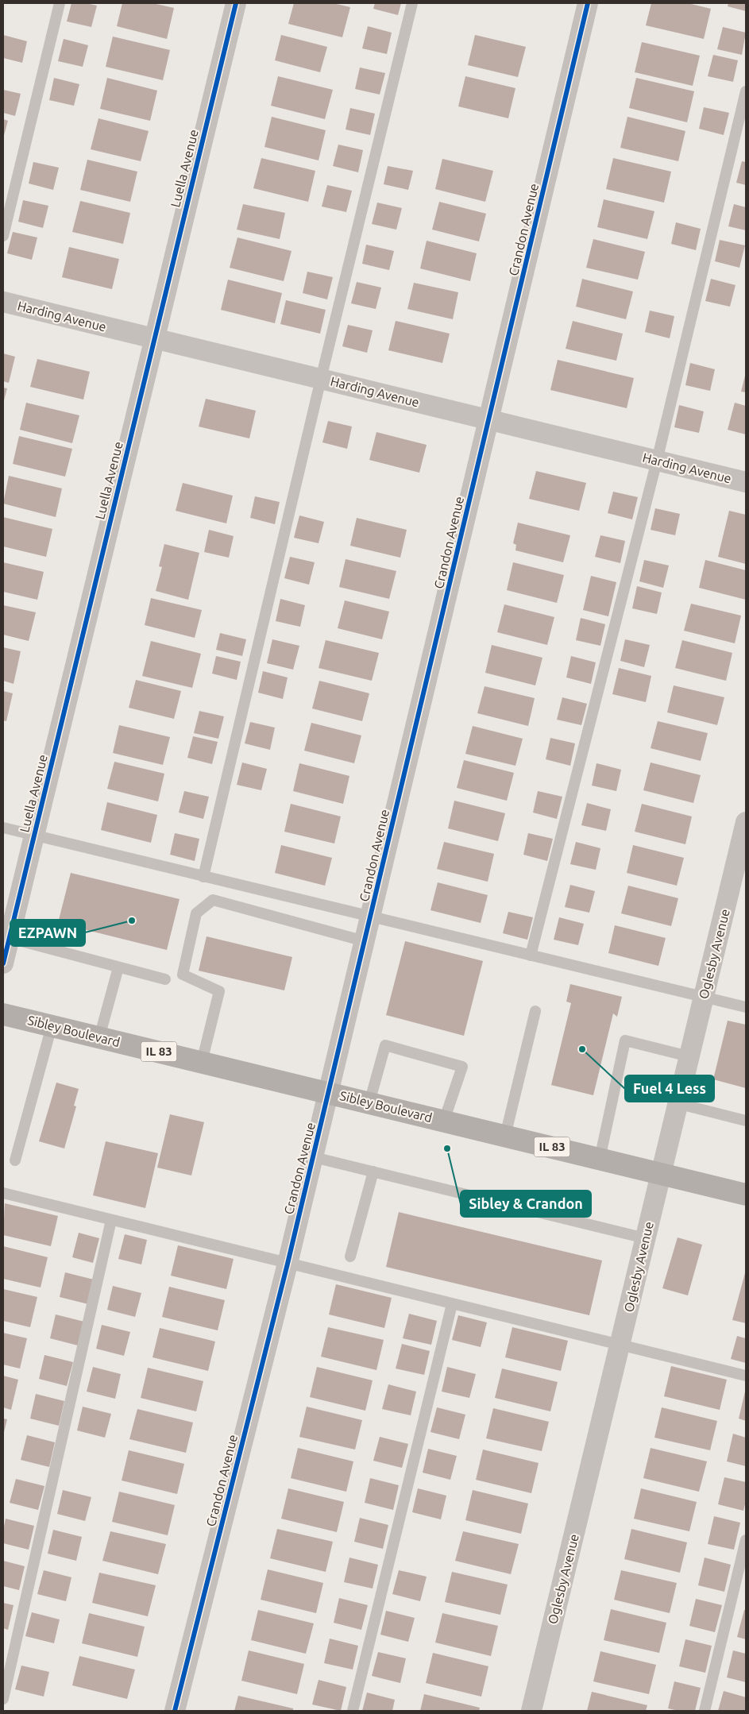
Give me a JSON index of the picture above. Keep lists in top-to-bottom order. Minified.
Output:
{"streets":{"main road":["Sibley Boulevard","IL 83"],"street":["Luella Avenue","Crandon Avenue","Harding Avenue","Oglesby Avenue"]},"crossings":[["Luella Avenue","Harding Avenue"],["Crandon Avenue","Harding Avenue"],["Crandon Avenue","Sibley Boulevard"],["Oglesby Avenue","Sibley Boulevard"]],"places":["EZPAWN","Fuel 4 Less","Sibley & Crandon"]}
